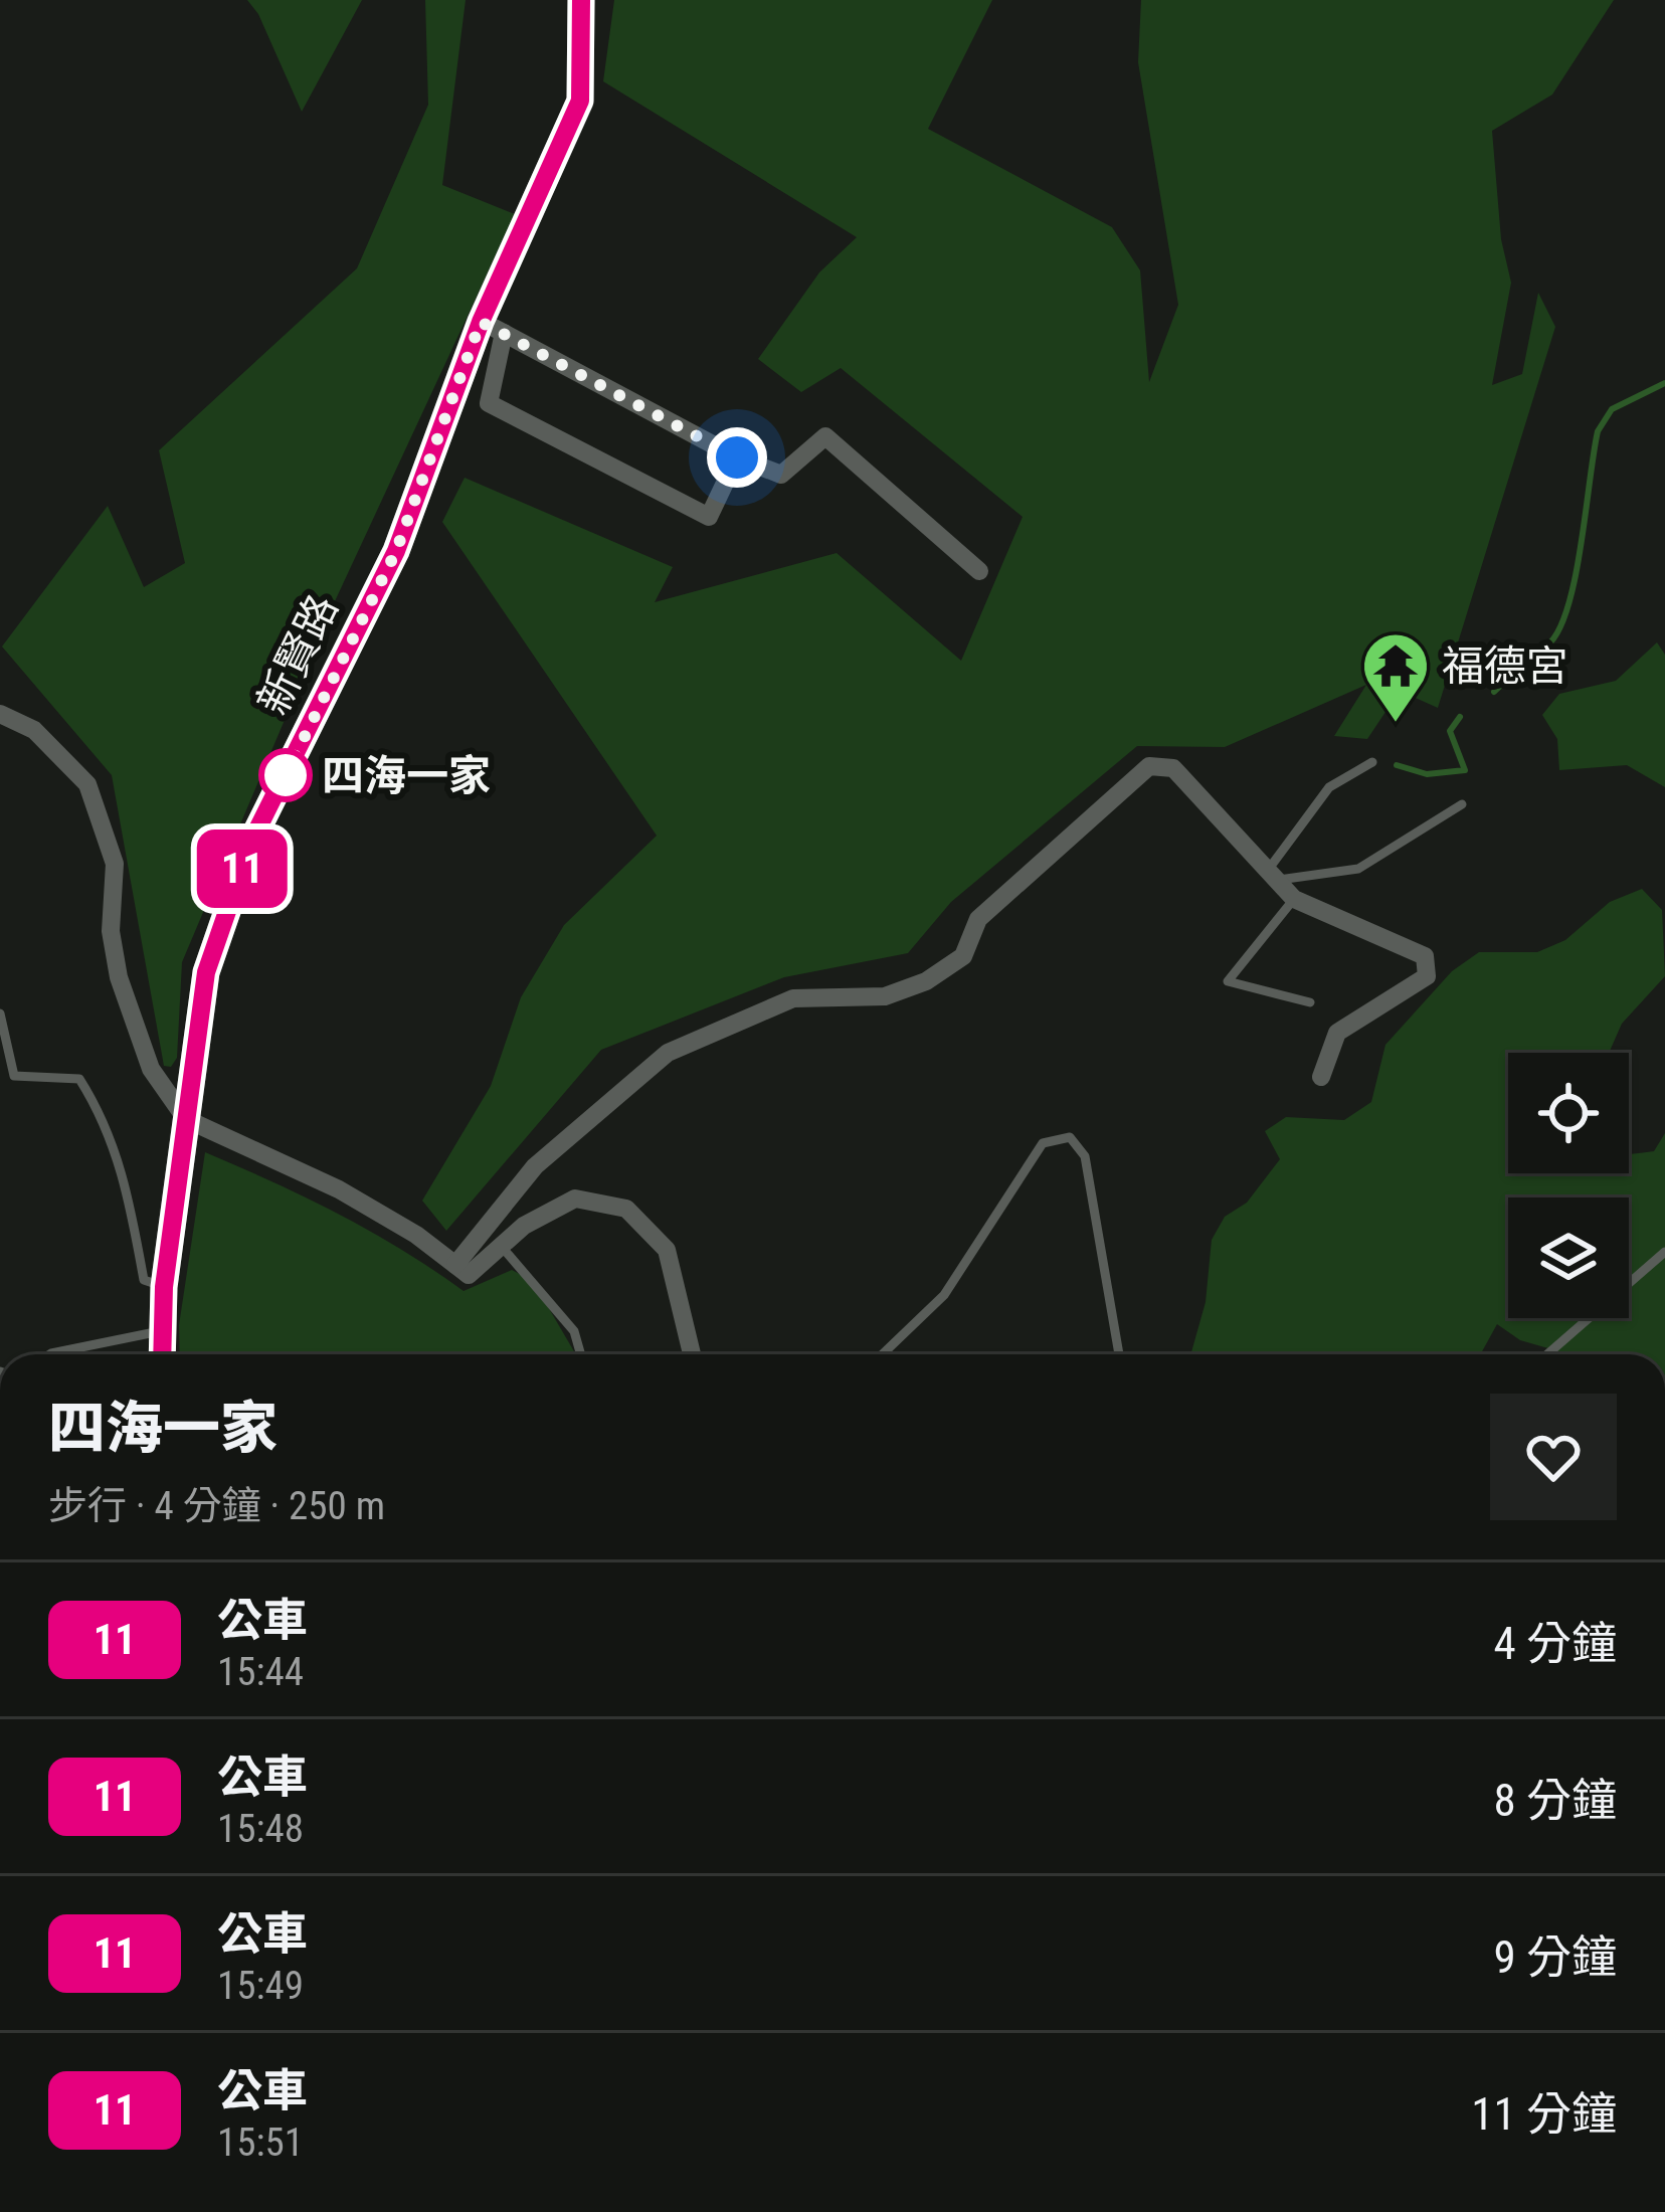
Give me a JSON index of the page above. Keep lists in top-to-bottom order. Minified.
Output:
{"streets":{"street":["新賢路"]},"places":{"temple":["福德宮"],"other":["四海一家"]},"lines":["bus line 11"],"page":{"on_map":"11","heading":["四海一家","步行 · 4 分鐘 · 250 m"],"list":[{"mark":"11","name":"公車","note":"15:44","value":"4 分鐘"},{"mark":"11","name":"公車","note":"15:48","value":"8 分鐘"},{"mark":"11","name":"公車","note":"15:49","value":"9 分鐘"},{"mark":"11","name":"公車","note":"15:51","value":"11 分鐘"}]}}
